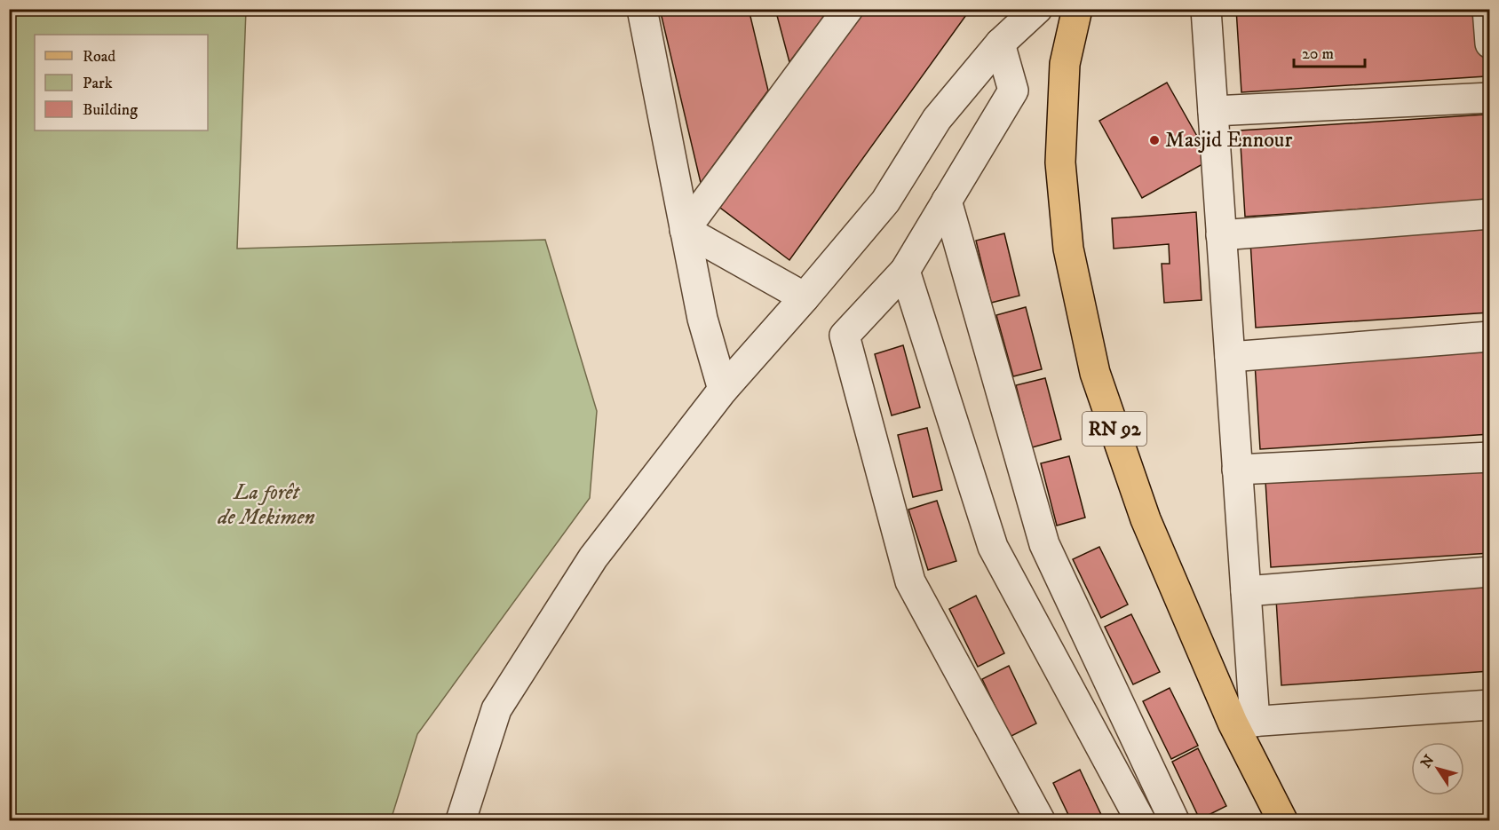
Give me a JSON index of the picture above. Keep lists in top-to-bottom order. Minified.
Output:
{"streets":{"main road":["RN 92"]},"parks":["La forêt de Mekimen"],"places":["Masjid Ennour"],"legend":["Road","Park","Building"],"scale_bar":"20 m","north":"top left"}
